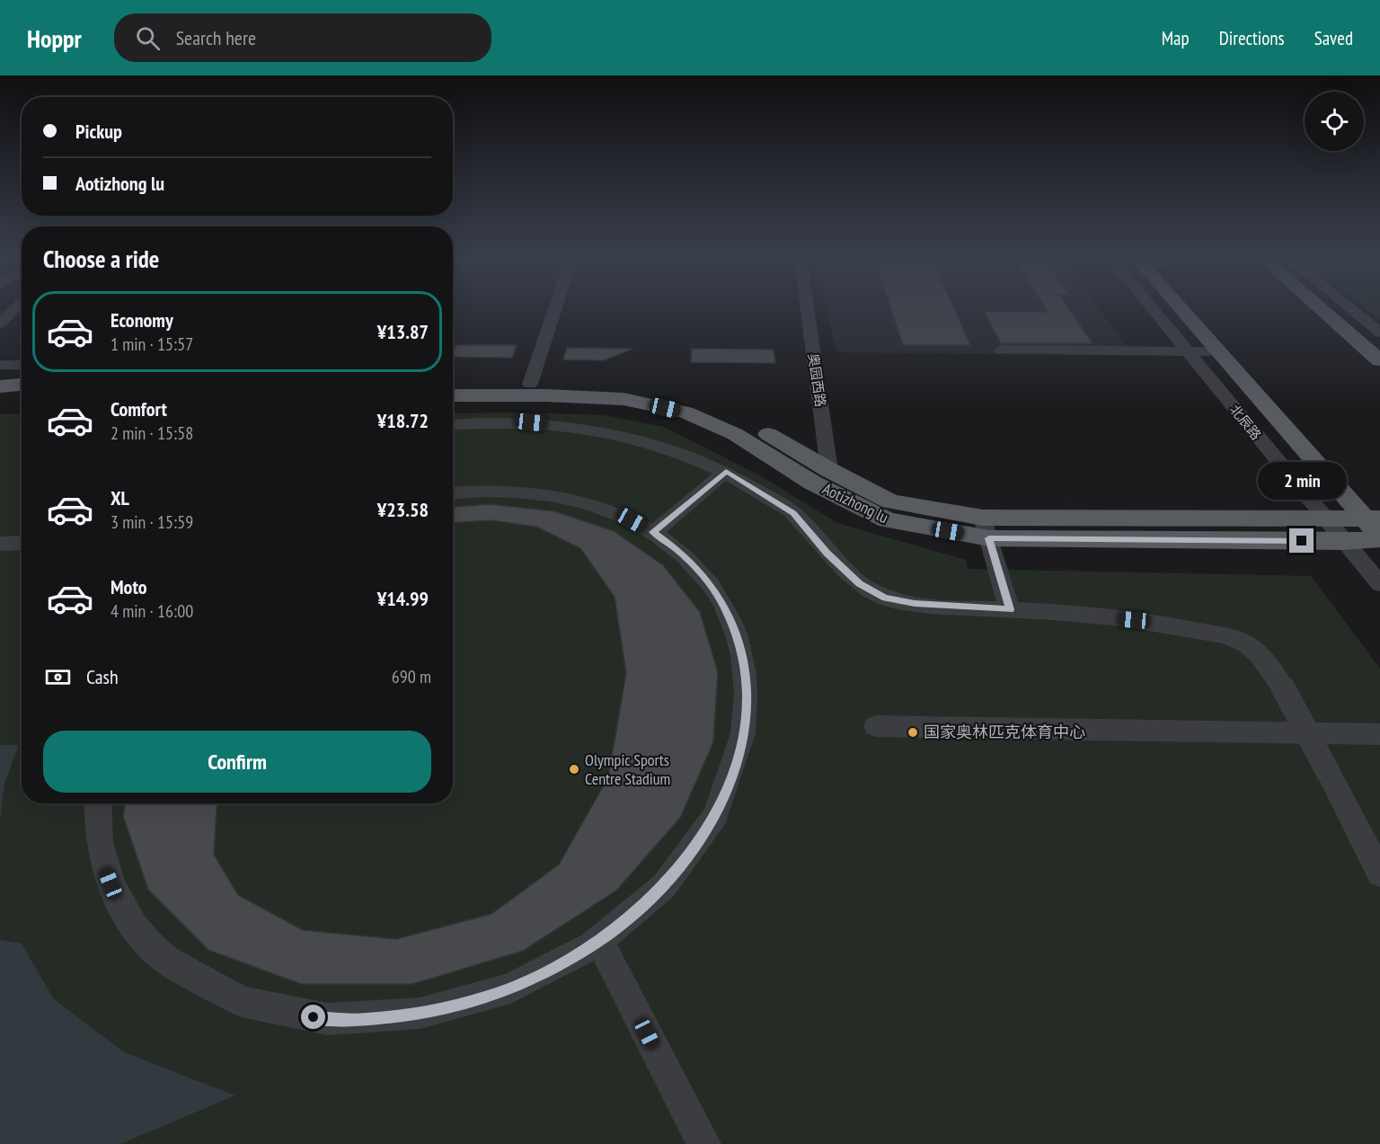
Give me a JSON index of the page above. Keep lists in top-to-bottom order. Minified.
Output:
{"streets":{"main road":["北辰路","Aotizhong lu"],"street":["奥园西路"]},"crossings":[["奥园西路","Aotizhong lu"],["北辰路","Aotizhong lu"]],"places":["国家奥林匹克体育中心","Olympic Sports Centre Stadium"],"page":{"header":"Hoppr","search":"Search here","nav":["Map","Directions","Saved"],"banner":["Pickup","Aotizhong lu"],"heading":"Choose a ride","list":[{"name":"Economy","note":"1 min · 15:57","value":"¥13.87"},{"name":"Comfort","note":"2 min · 15:58","value":"¥18.72"},{"name":"XL","note":"3 min · 15:59","value":"¥23.58"},{"name":"Moto","note":"4 min · 16:00","value":"¥14.99"}],"bubble":"2 min","pay":["Cash","690 m"],"buttons":"Confirm"}}
